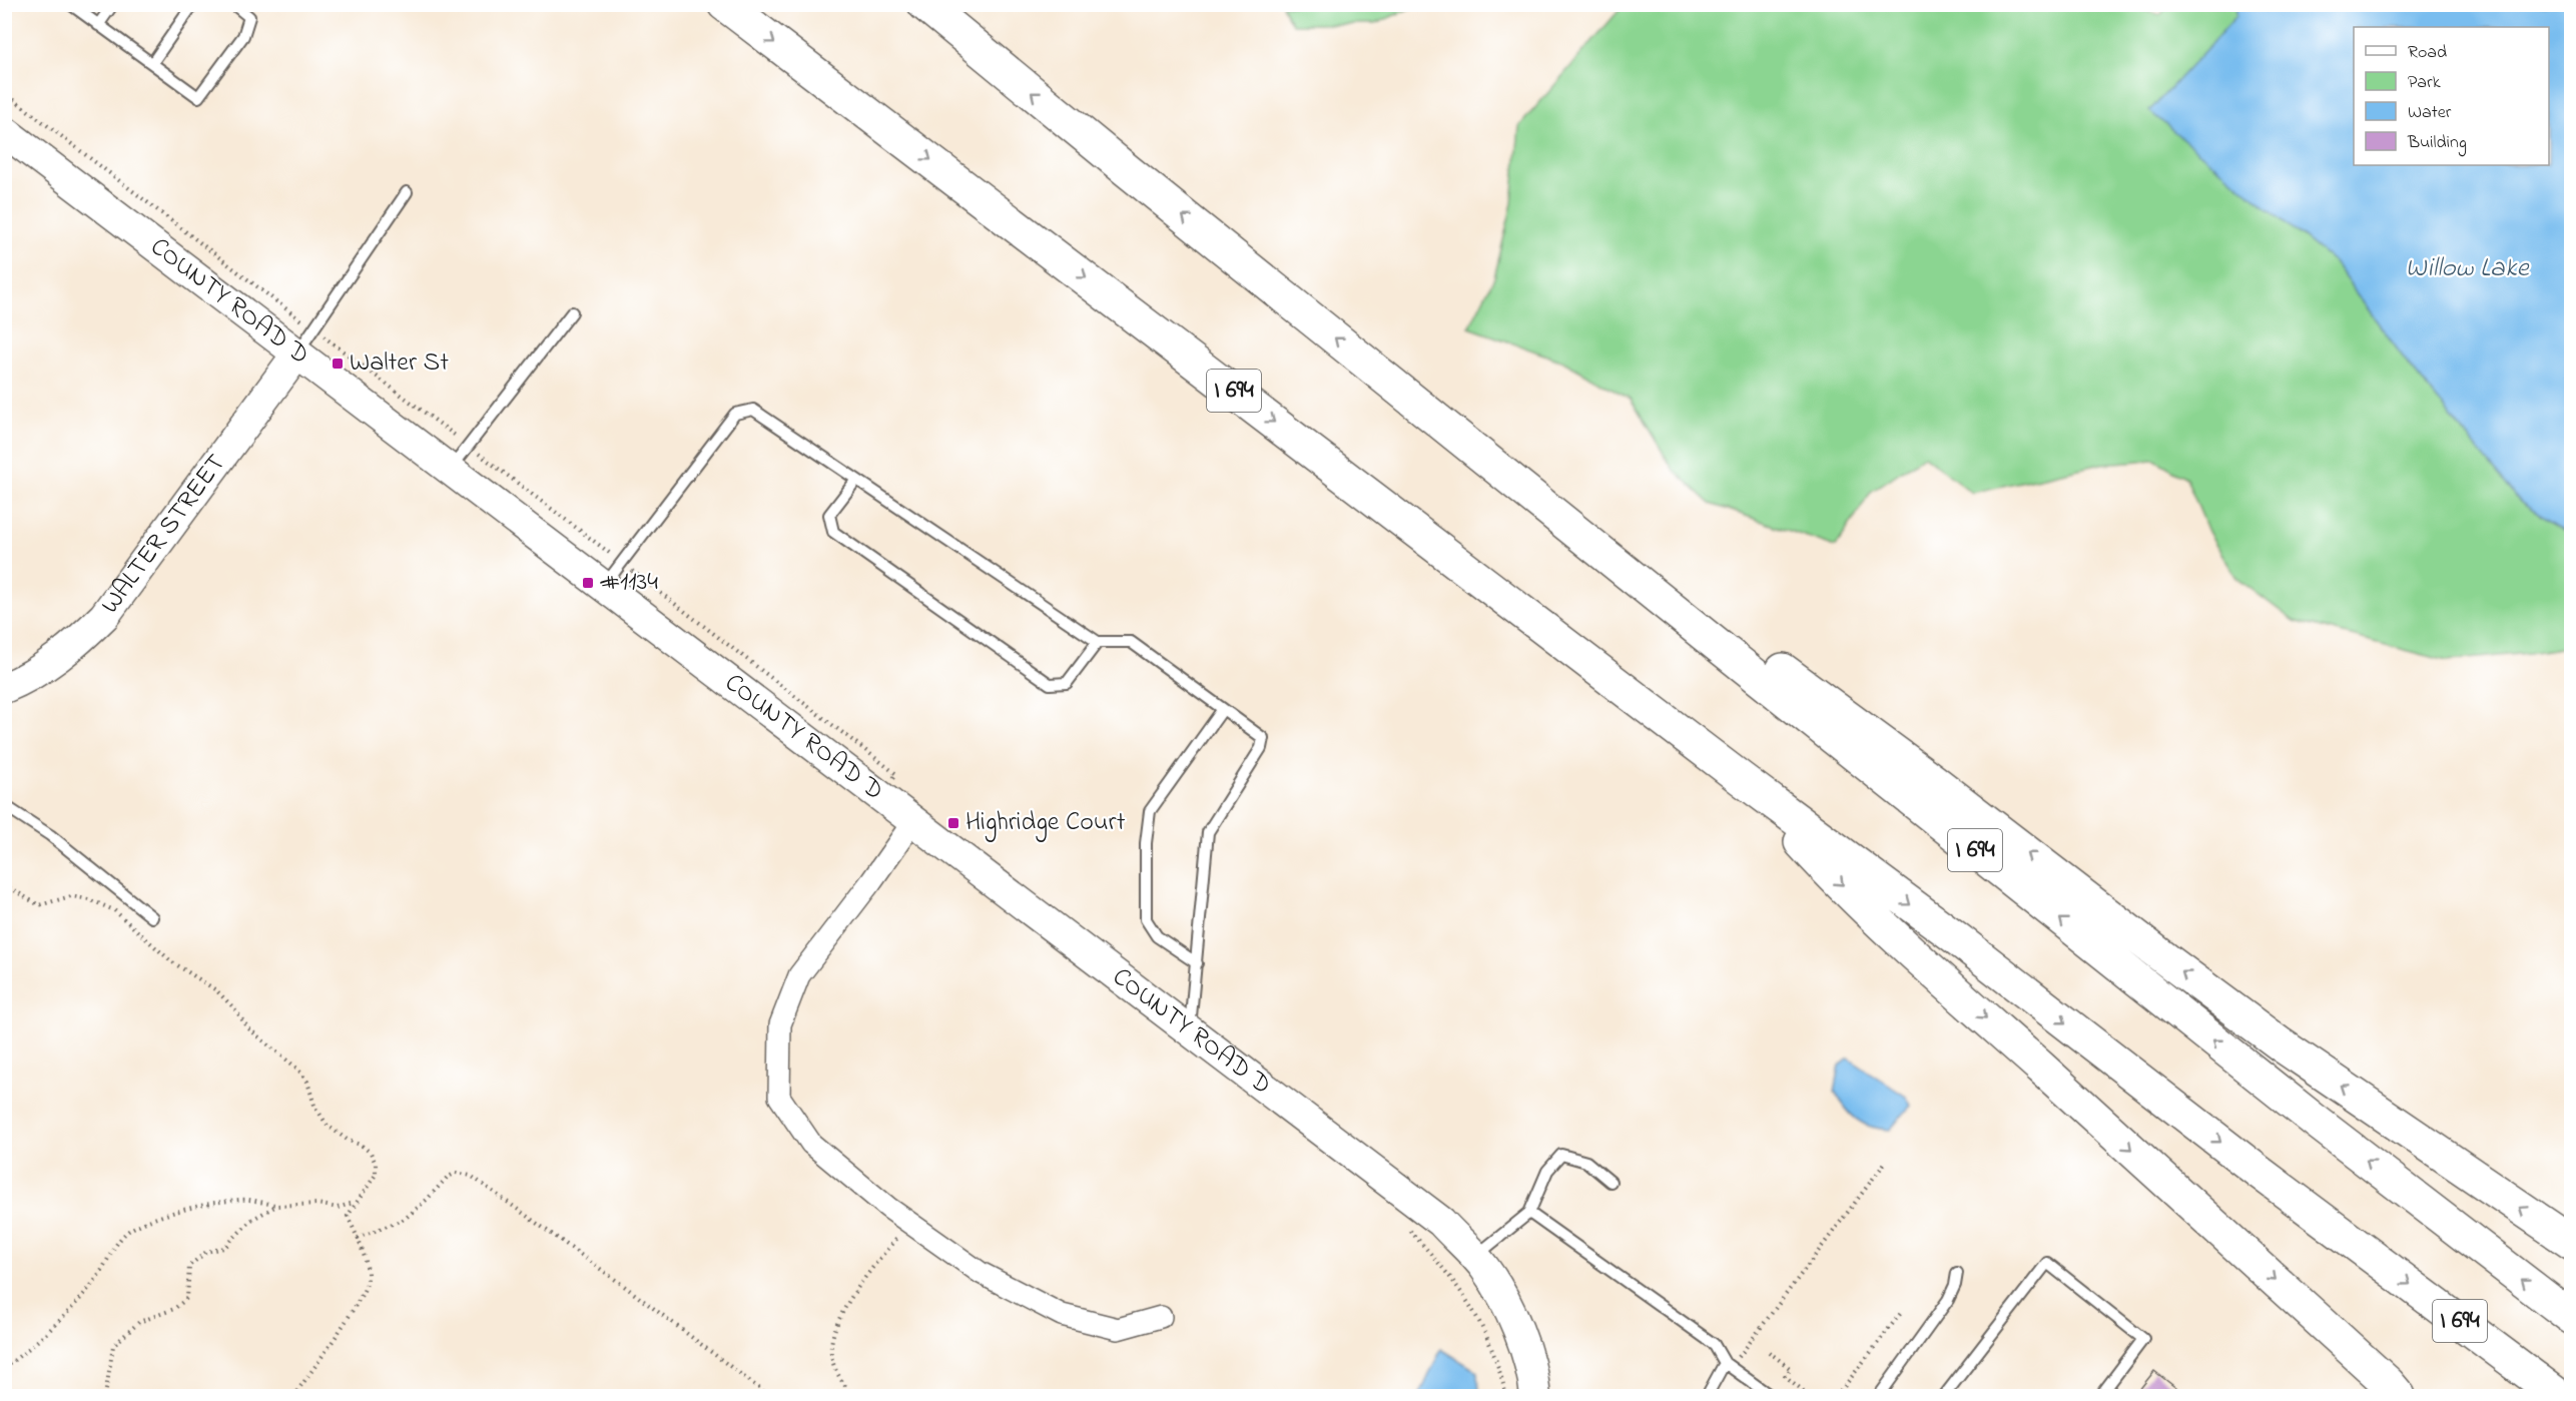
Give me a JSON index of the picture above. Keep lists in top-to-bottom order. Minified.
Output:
{"streets":{"highway":["I 694"],"street":["COUNTY ROAD D","WALTER STREET"]},"crossings":[["COUNTY ROAD D","WALTER STREET"]],"water":["Willow Lake"],"places":{"transit":["Walter St","#1134","Highridge Court"]},"legend":["Road","Park","Water","Building"]}
